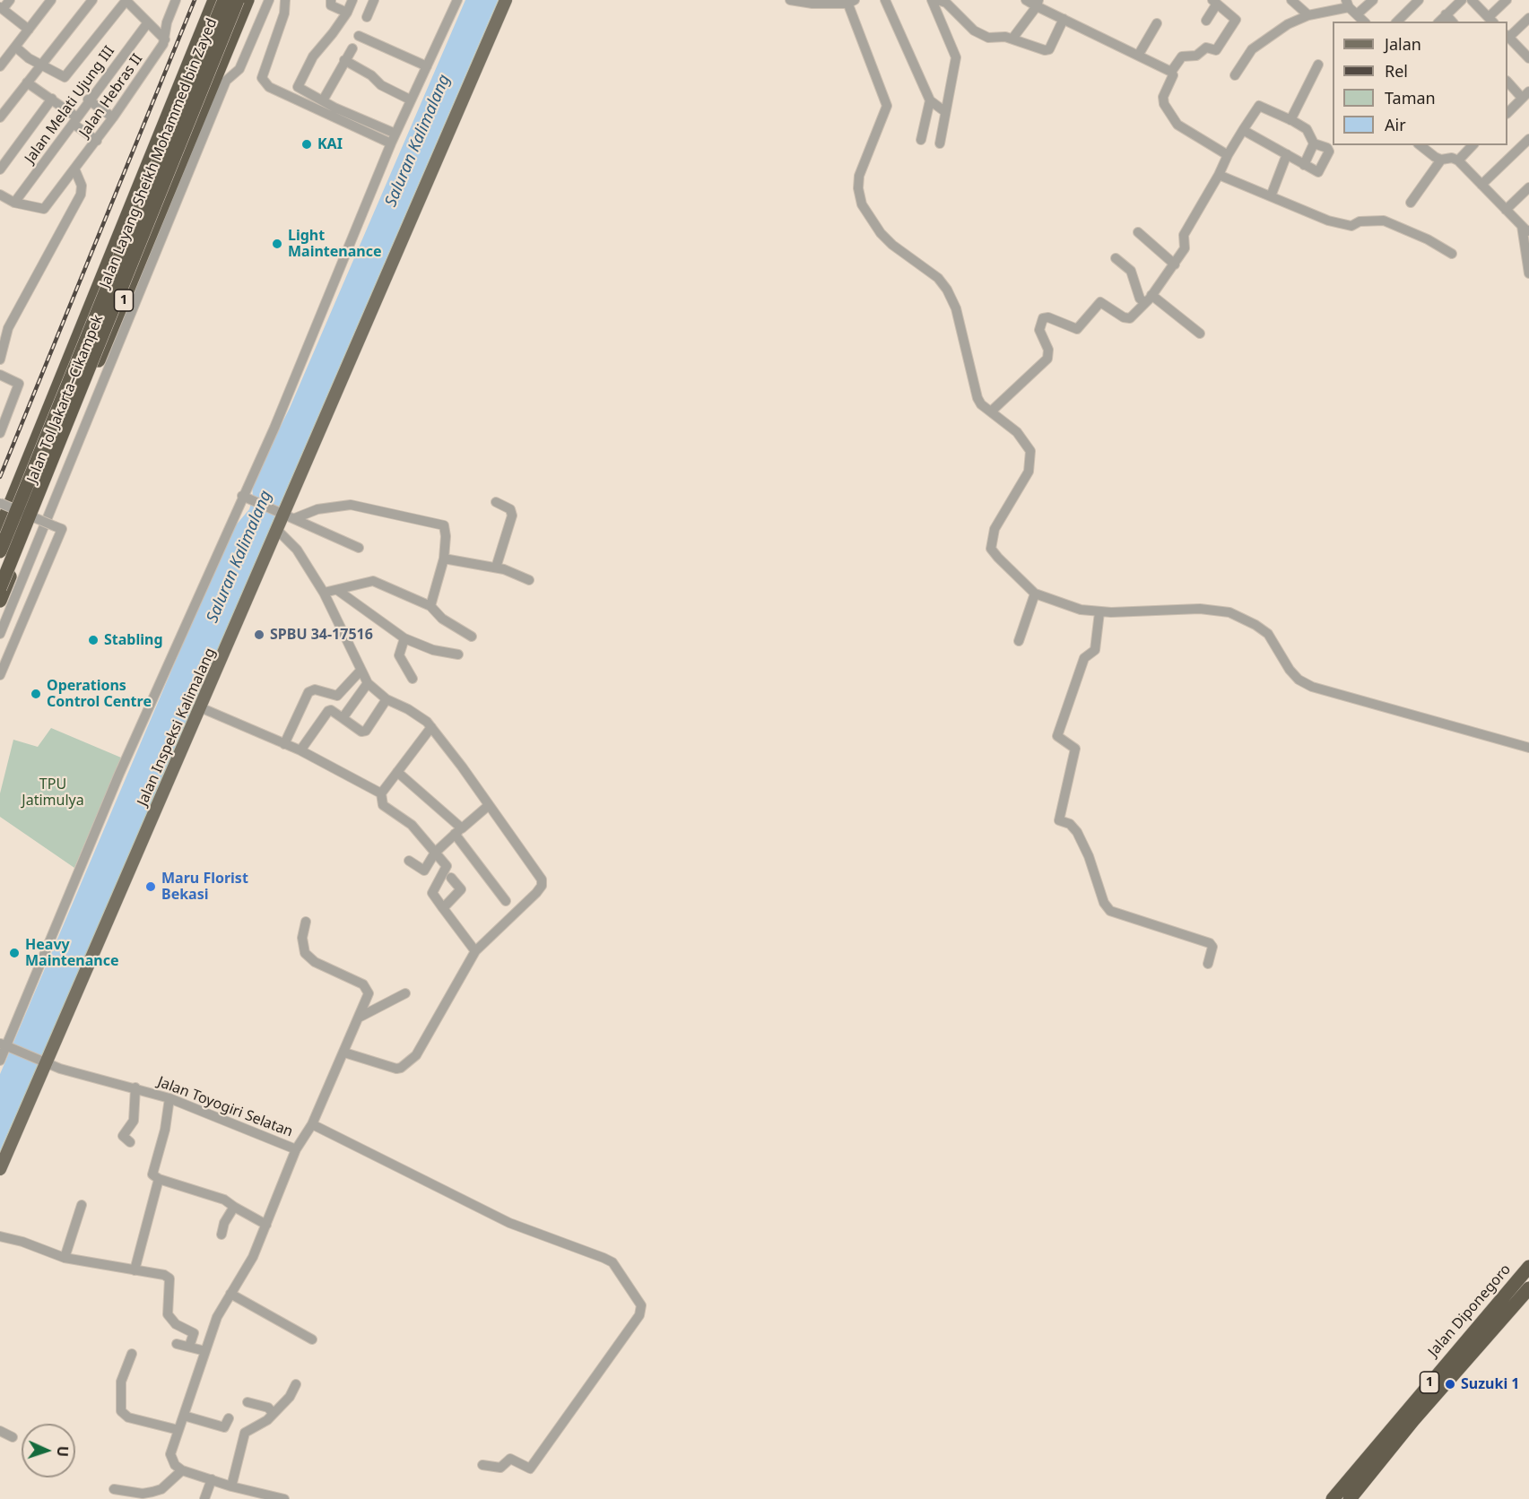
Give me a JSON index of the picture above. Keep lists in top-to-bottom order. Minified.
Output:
{"streets":{"highway":["Jalan Layang Sheikh Mohammed bin Zayed","1","Jalan Tol Jakarta–Cikampek","Jalan Diponegoro"],"main road":["Jalan Inspeksi Kalimalang"],"street":["Jalan Hebras II","Jalan Melati Ujung III","Jalan Toyogiri Selatan"]},"crossings":[["Jalan Hebras II","Jalan Melati Ujung III"],["Jalan Inspeksi Kalimalang","Jalan Toyogiri Selatan"]],"water":["Saluran Kalimalang"],"parks":["TPU Jatimulya"],"places":["KAI","Light Maintenance","SPBU 34-17516","Stabling","Operations Control Centre","Maru Florist Bekasi","Heavy Maintenance","Suzuki 1"],"legend":["Jalan","Rel","Taman","Air"],"north":"right"}
